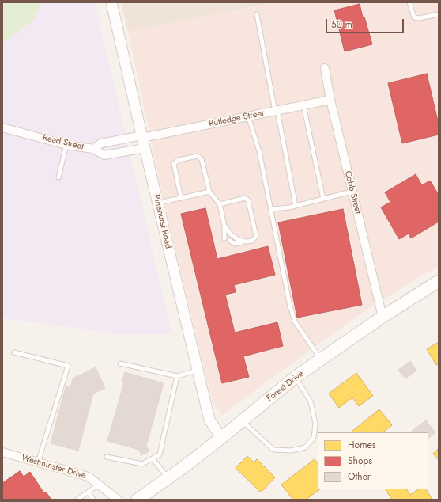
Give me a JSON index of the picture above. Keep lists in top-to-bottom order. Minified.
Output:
{"streets":{"main road":["Forest Drive"],"street":["Rutledge Street","Read Street","Cobb Street","Pinehurst Road","Westminster Drive"]},"crossings":[["Rutledge Street","Read Street"],["Rutledge Street","Cobb Street"],["Rutledge Street","Pinehurst Road"],["Read Street","Pinehurst Road"],["Cobb Street","Forest Drive"],["Pinehurst Road","Forest Drive"]],"legend":["Homes","Shops","Other"],"scale_bar":"50 m"}
